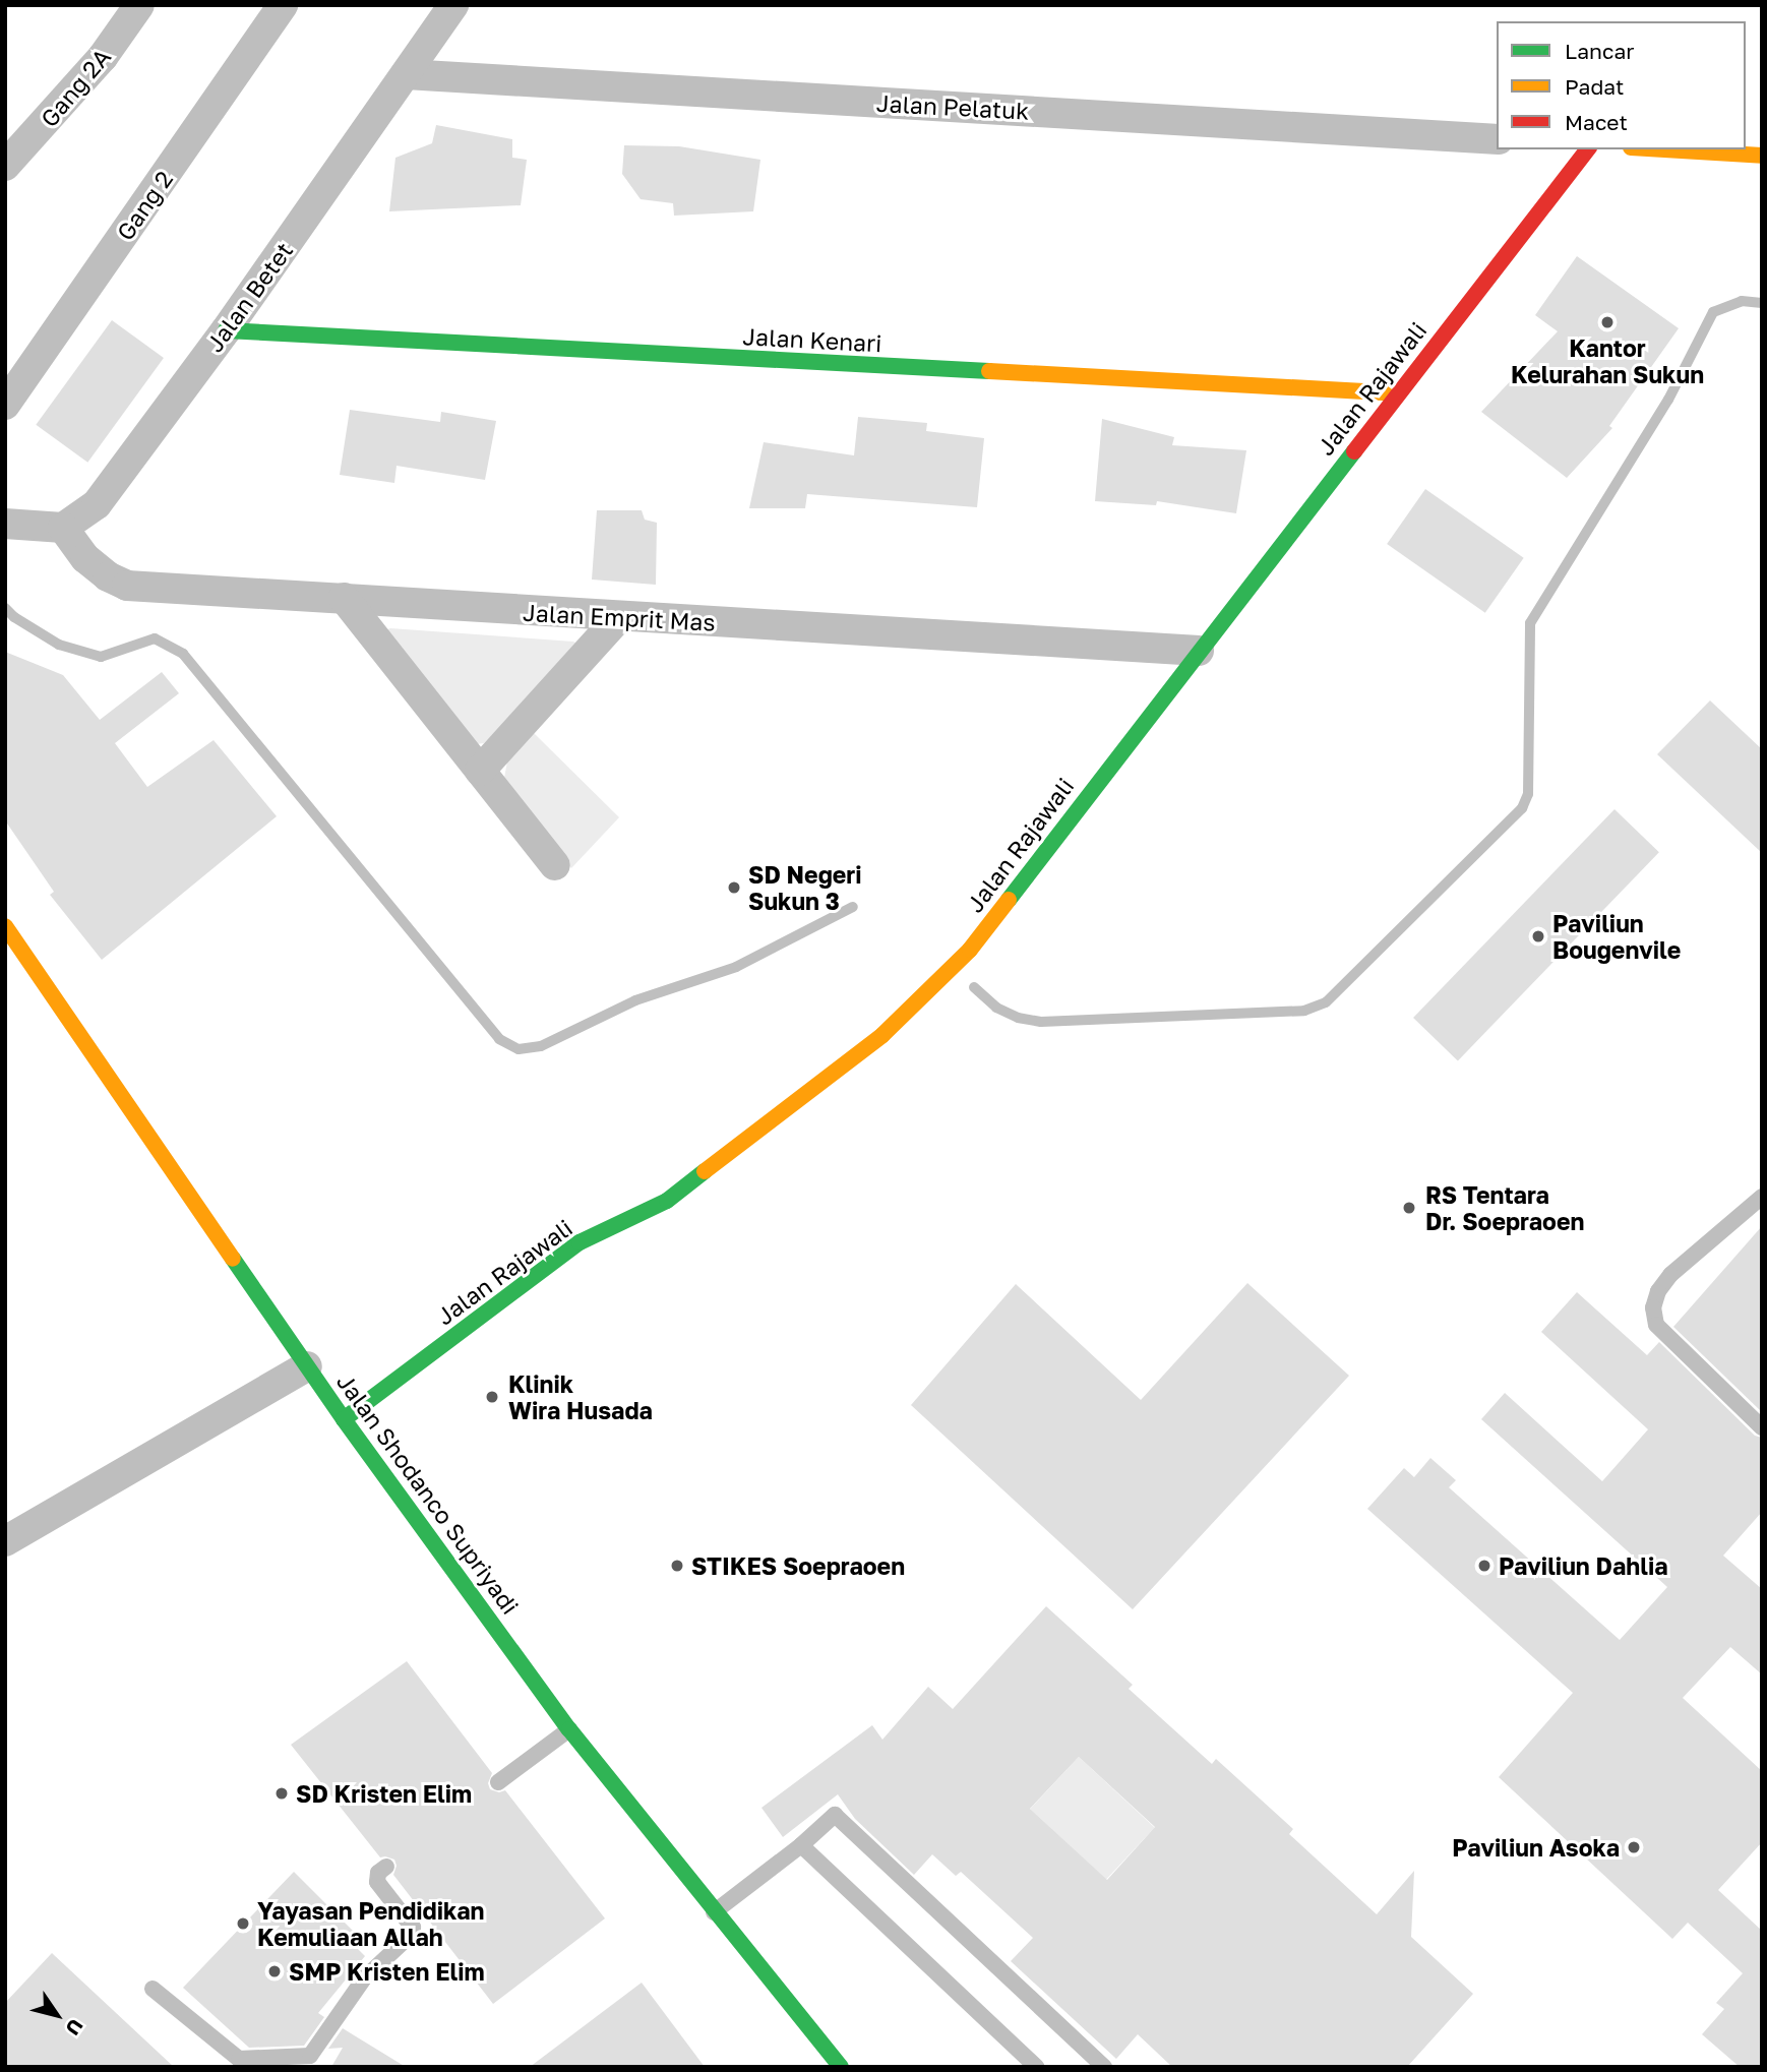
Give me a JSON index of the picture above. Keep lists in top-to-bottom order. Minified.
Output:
{"streets":{"street":["Gang 2A","Jalan Pelatuk","Gang 2","Jalan Betet","Jalan Kenari","Jalan Rajawali","Jalan Emprit Mas","Jalan Shodanco Supriyadi"]},"crossings":[["Jalan Pelatuk","Jalan Betet"],["Jalan Betet","Jalan Kenari"],["Jalan Betet","Jalan Emprit Mas"],["Jalan Kenari","Jalan Rajawali"],["Jalan Rajawali","Jalan Emprit Mas"],["Jalan Rajawali","Jalan Shodanco Supriyadi"]],"places":["Kantor Kelurahan Sukun","SD Negeri Sukun 3","Paviliun Bougenvile","RS Tentara Dr. Soepraoen","Klinik Wira Husada","STIKES Soepraoen","Paviliun Dahlia","SD Kristen Elim","Paviliun Asoka","Yayasan Pendidikan Kemuliaan Allah","SMP Kristen Elim"],"legend":["Lancar","Padat","Macet"],"north":"bottom right"}
